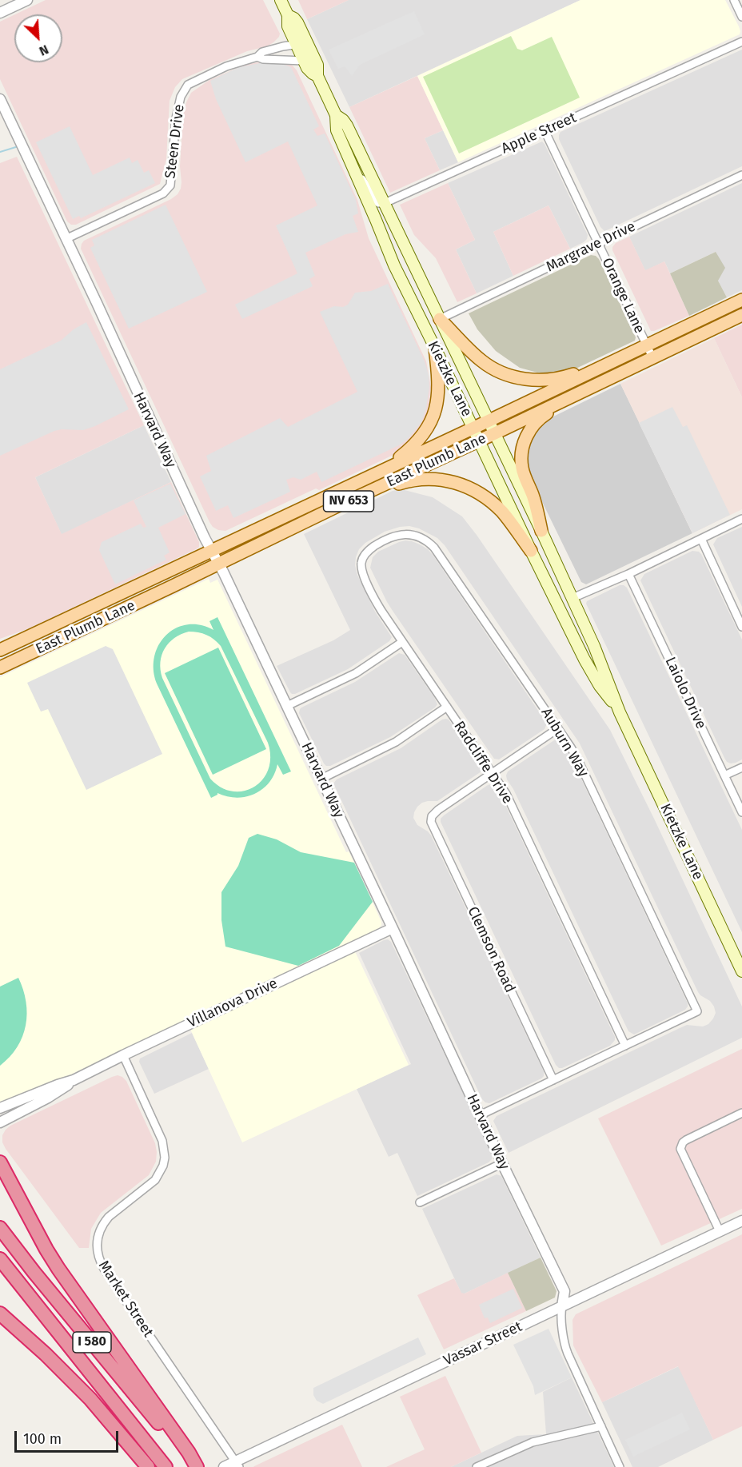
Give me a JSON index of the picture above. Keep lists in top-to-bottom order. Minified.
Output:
{"streets":{"highway":["I 580"],"main road":["Kietzke Lane","East Plumb Lane","NV 653"],"street":["Apple Street","Steen Drive","Margrave Drive","Orange Lane","Harvard Way","Laiolo Drive","Auburn Way","Radcliffe Drive","Clemson Road","Villanova Drive","Market Street","Vassar Street"]},"crossings":[["Apple Street","Orange Lane"],["Apple Street","Kietzke Lane"],["Steen Drive","Kietzke Lane"],["Steen Drive","Harvard Way"],["Margrave Drive","Orange Lane"],["Margrave Drive","Kietzke Lane"],["Orange Lane","East Plumb Lane"],["Kietzke Lane","East Plumb Lane"],["Harvard Way","East Plumb Lane"],["Harvard Way","Villanova Drive"],["Harvard Way","Vassar Street"],["Auburn Way","Radcliffe Drive"],["Radcliffe Drive","Clemson Road"],["Villanova Drive","Market Street"],["Market Street","Vassar Street"]],"scale_bar":"100 m","north":"bottom right"}
